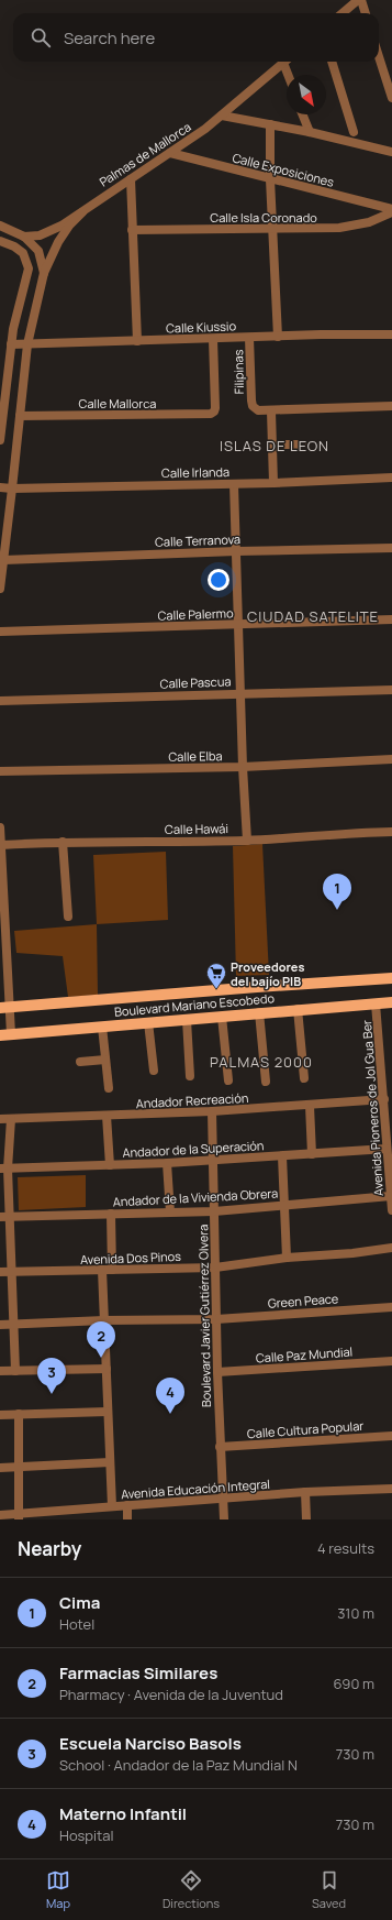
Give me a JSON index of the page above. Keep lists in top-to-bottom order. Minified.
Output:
{"streets":{"main road":["Boulevard Mariano Escobedo"],"street":["Palmas de Mallorca","Calle Exposiciones","Calle Isla Coronado","Calle Kiussio","Filipinas","Calle Mallorca","Calle Irlanda","Calle Terranova","Calle Palermo","Calle Pascua","Calle Elba","Calle Hawái","Andador Recreación","Avenida Pioneros de Jol Gua Ber","Andador de la Superación","Andador de la Vivienda Obrera","Avenida Dos Pinos","Green Peace","Boulevard Javier Gutiérrez Olvera","Calle Paz Mundial","Calle Cultura Popular","Avenida Educación Integral"]},"crossings":[["Palmas de Mallorca","Calle Exposiciones"],["Palmas de Mallorca","Calle Kiussio"],["Palmas de Mallorca","Calle Mallorca"],["Palmas de Mallorca","Calle Irlanda"],["Palmas de Mallorca","Calle Terranova"],["Calle Exposiciones","Calle Isla Coronado"],["Calle Kiussio","Filipinas"],["Calle Kiussio","Calle Mallorca"],["Boulevard Mariano Escobedo","Avenida Pioneros de Jol Gua Ber"],["Andador Recreación","Avenida Pioneros de Jol Gua Ber"],["Andador Recreación","Boulevard Javier Gutiérrez Olvera"],["Avenida Pioneros de Jol Gua Ber","Andador de la Superación"],["Avenida Pioneros de Jol Gua Ber","Andador de la Vivienda Obrera"],["Andador de la Superación","Boulevard Javier Gutiérrez Olvera"],["Andador de la Vivienda Obrera","Boulevard Javier Gutiérrez Olvera"],["Avenida Dos Pinos","Boulevard Javier Gutiérrez Olvera"],["Green Peace","Boulevard Javier Gutiérrez Olvera"],["Boulevard Javier Gutiérrez Olvera","Calle Paz Mundial"],["Boulevard Javier Gutiérrez Olvera","Calle Cultura Popular"],["Boulevard Javier Gutiérrez Olvera","Avenida Educación Integral"]],"districts":["ISLAS DE LEON","CIUDAD SATELITE","PALMAS 2000"],"places":{"supermarket":["Proveedores del bajío PIB"]},"north":"bottom right","page":{"search":"Search here","pins":["1","2","3","4"],"heading":["Nearby","4 results"],"list":[{"mark":"1","name":"Cima","note":"Hotel","value":"310 m"},{"mark":"2","name":"Farmacias Similares","note":"Pharmacy · Avenida de la Juventud","value":"690 m"},{"mark":"3","name":"Escuela Narciso Basols","note":"School · Andador de la Paz Mundial N","value":"730 m"},{"mark":"4","name":"Materno Infantil","note":"Hospital","value":"730 m"}],"nav":["Map","Directions","Saved"]}}
